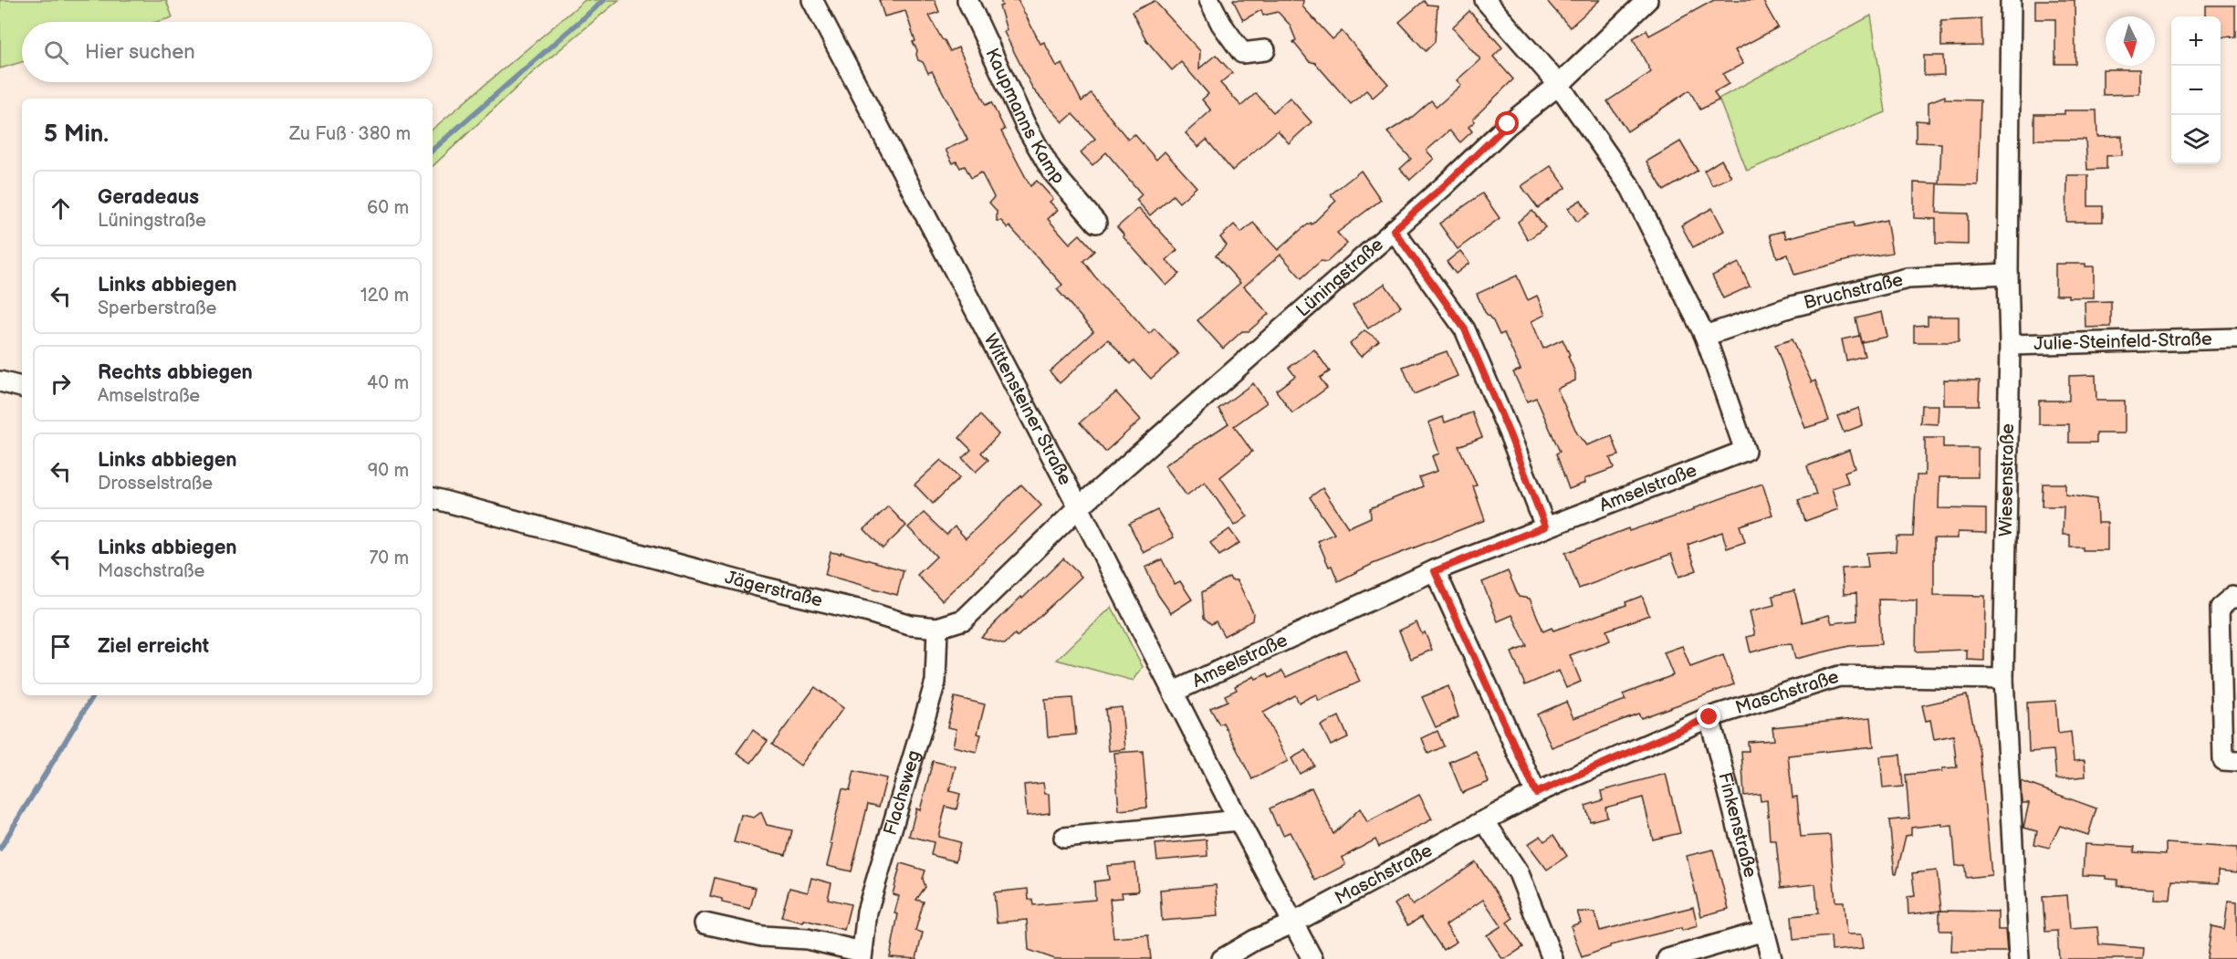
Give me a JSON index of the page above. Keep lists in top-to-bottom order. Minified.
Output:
{"streets":{"street":["Kaupmanns Kamp","Lüningstraße","Bruchstraße","Julie-Steinfeld-Straße","Wittensteiner Straße","Wiesenstraße","Amselstraße","Jägerstraße","Maschstraße","Flachsweg","Finkenstraße"]},"crossings":[["Lüningstraße","Wittensteiner Straße"],["Lüningstraße","Amselstraße"],["Lüningstraße","Jägerstraße"],["Bruchstraße","Wiesenstraße"],["Bruchstraße","Amselstraße"],["Julie-Steinfeld-Straße","Wiesenstraße"],["Wittensteiner Straße","Amselstraße"],["Wittensteiner Straße","Jägerstraße"],["Wittensteiner Straße","Maschstraße"],["Wiesenstraße","Maschstraße"],["Jägerstraße","Flachsweg"],["Maschstraße","Finkenstraße"]],"north":"bottom","page":{"map_buttons":["+","−"],"search":"Hier suchen","heading":["5 Min.","Zu Fuß · 380 m"],"list":[["Geradeaus","Lüningstraße","60 m"],["Links abbiegen","Sperberstraße","120 m"],["Rechts abbiegen","Amselstraße","40 m"],["Links abbiegen","Drosselstraße","90 m"],["Links abbiegen","Maschstraße","70 m"],"Ziel erreicht"]}}
